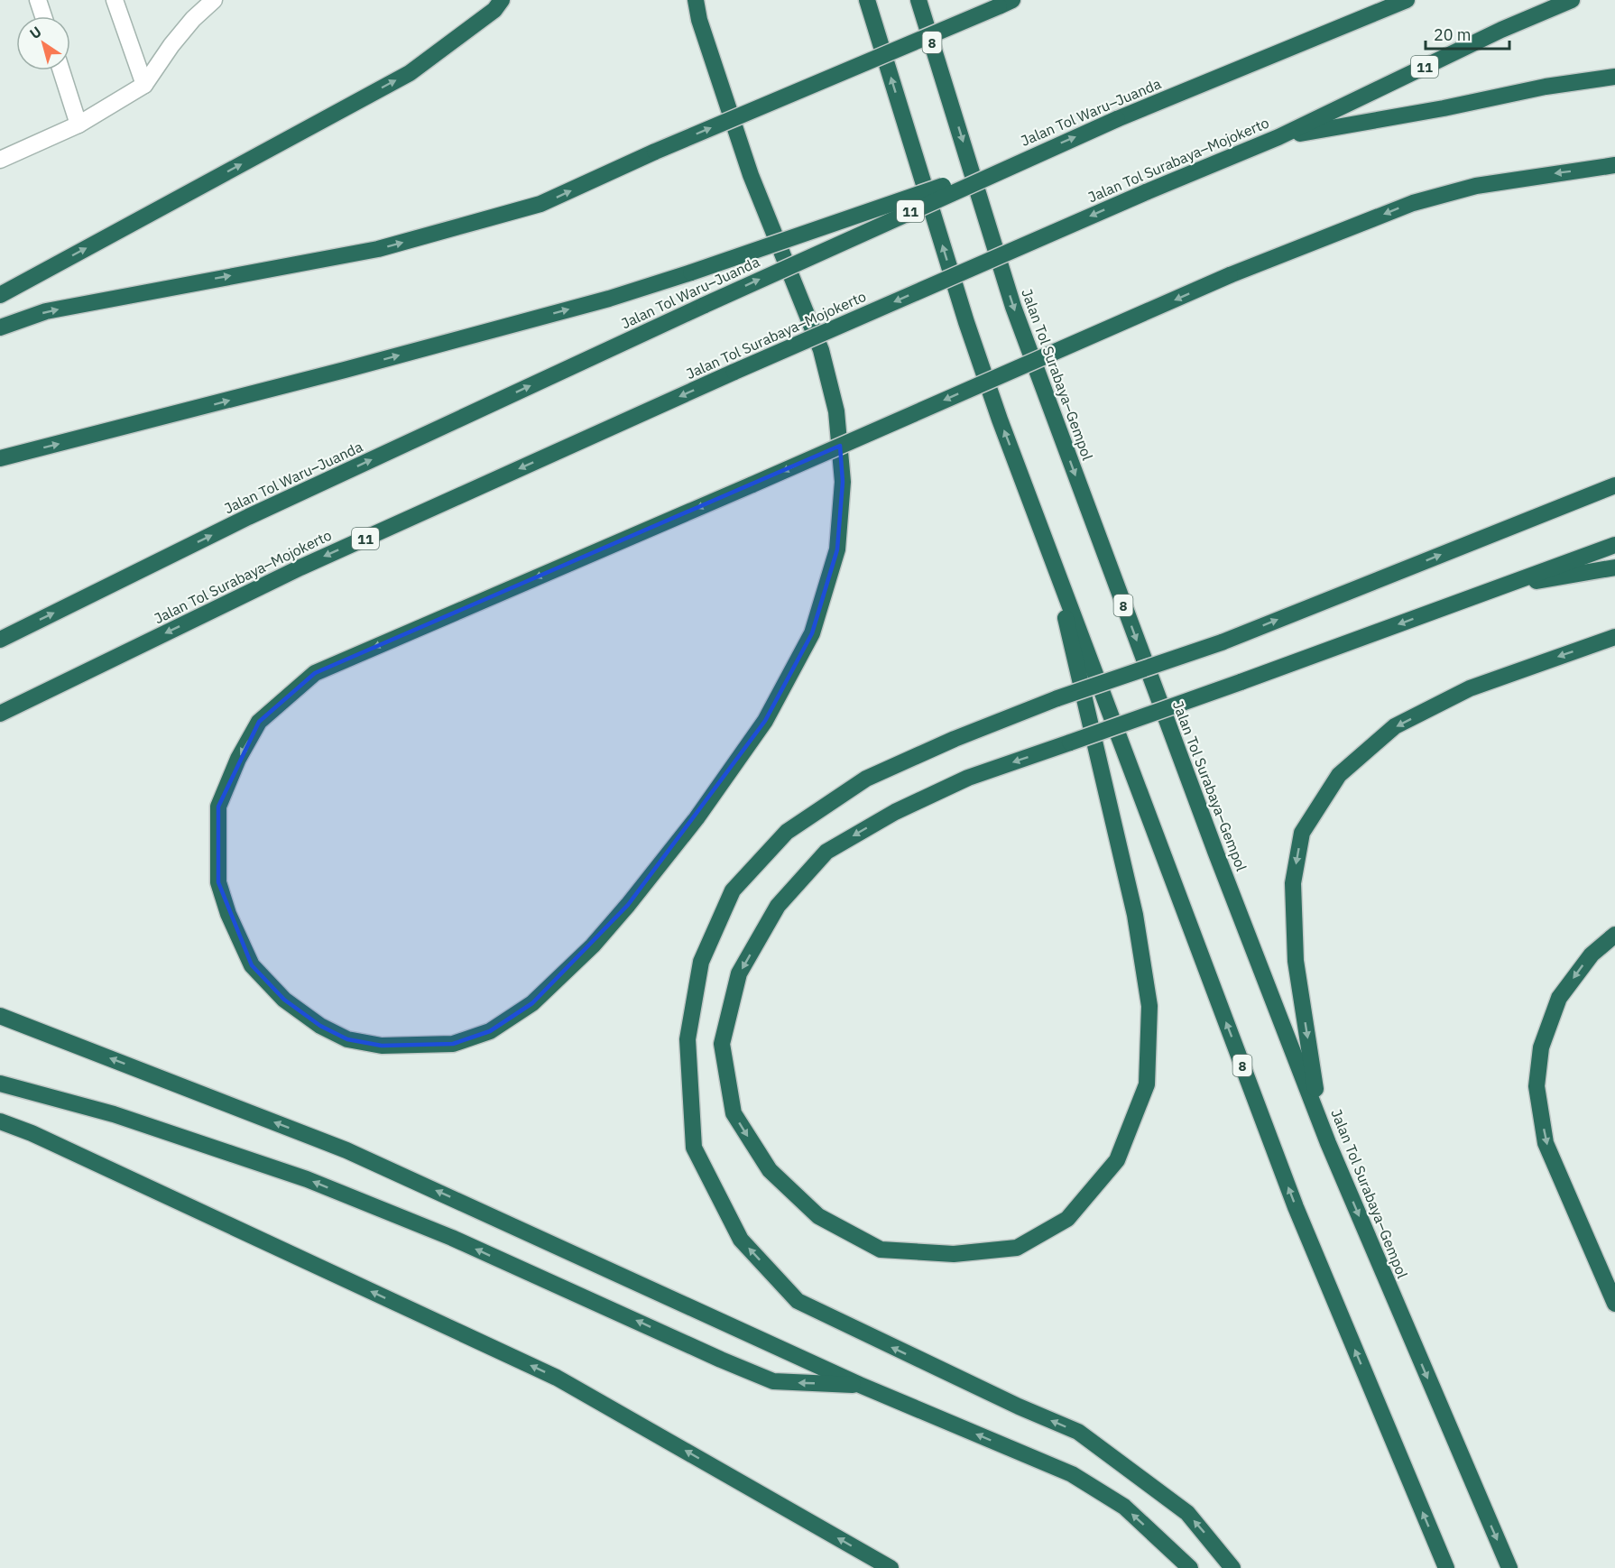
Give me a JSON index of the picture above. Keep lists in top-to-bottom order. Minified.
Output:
{"streets":{"highway":["8","11","Jalan Tol Waru–Juanda","Jalan Tol Surabaya–Mojokerto","Jalan Tol Surabaya–Gempol"]},"scale_bar":"20 m","north":"top left"}
